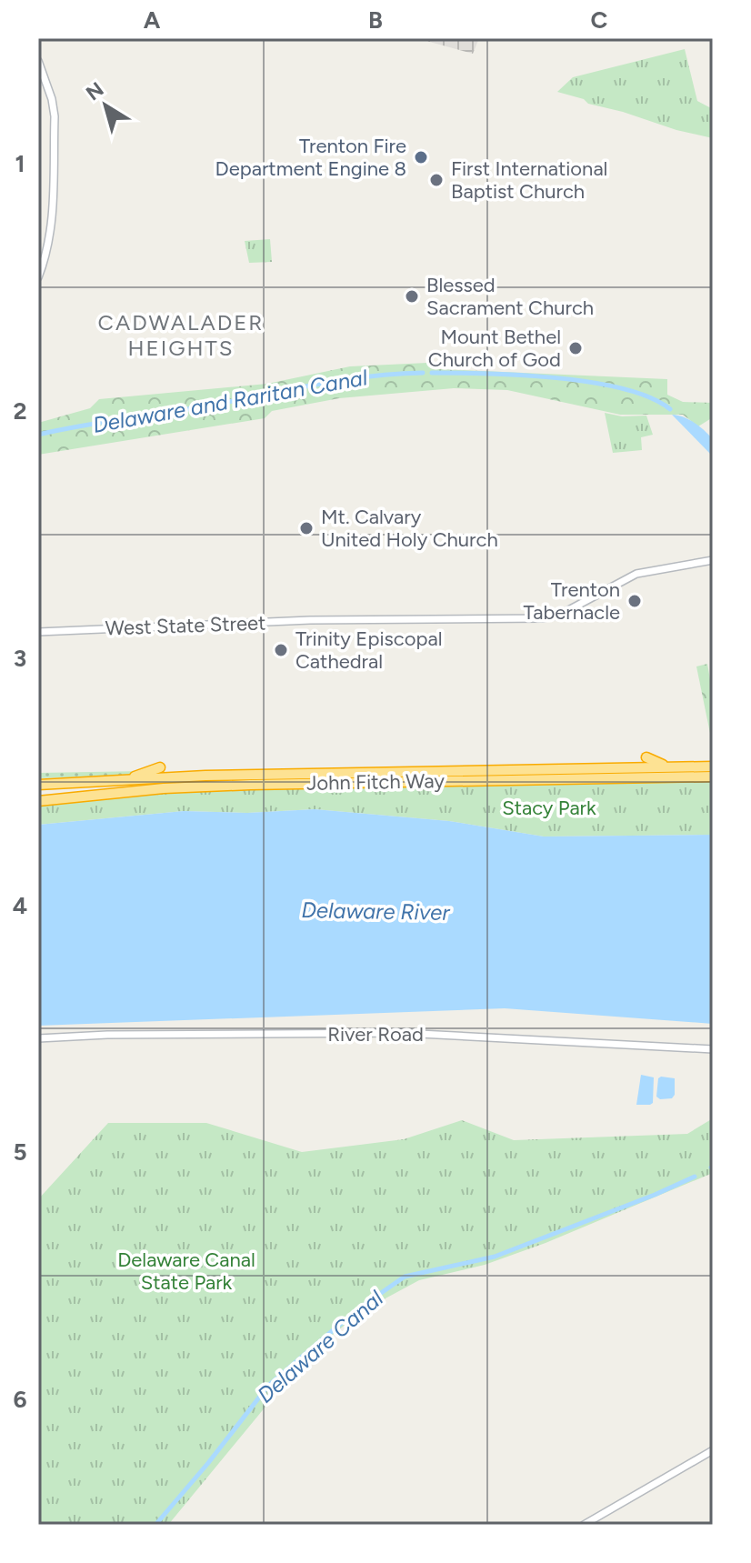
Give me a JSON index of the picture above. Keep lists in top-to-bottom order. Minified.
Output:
{"streets":{"highway":["John Fitch Way"],"main road":["West State Street","River Road"]},"districts":["CADWALADER HEIGHTS"],"water":["Delaware and Raritan Canal","Delaware River","Delaware Canal"],"parks":["Stacy Park","Delaware Canal State Park"],"places":["Trenton Fire Department Engine 8","First International Baptist Church","Blessed Sacrament Church","Mount Bethel Church of God","Mt. Calvary United Holy Church","Trenton Tabernacle","Trinity Episcopal Cathedral"],"north":"top left","grid":{"columns":["A","B","C"],"rows":["1","2","3","4","5","6"]}}
